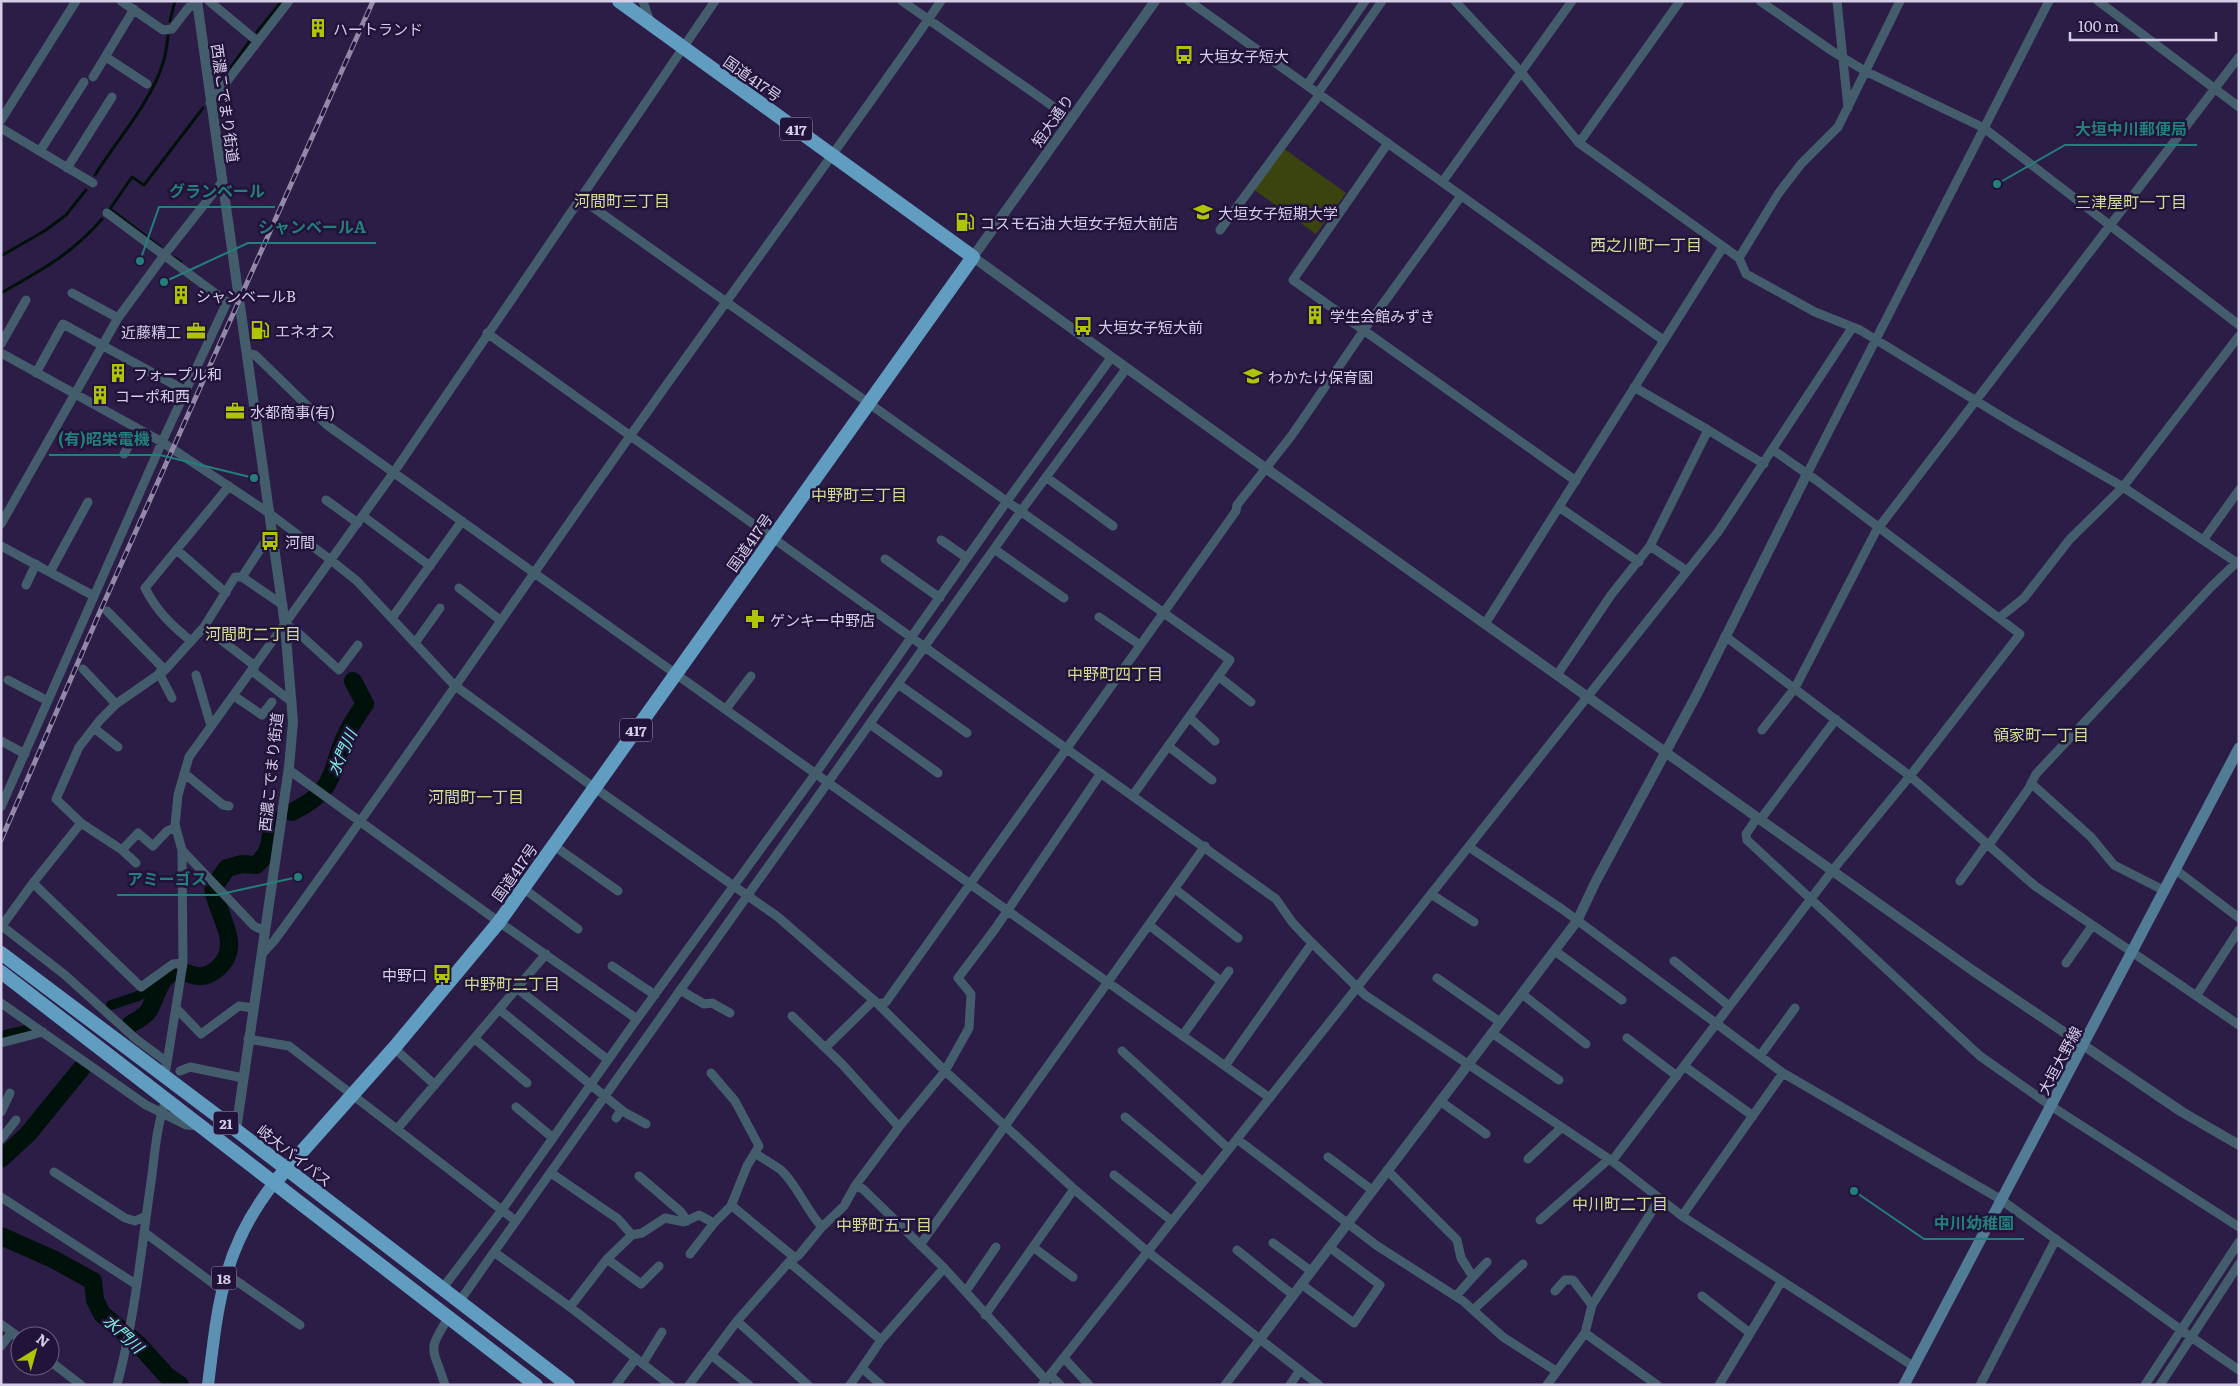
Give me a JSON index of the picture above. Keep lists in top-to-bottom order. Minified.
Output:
{"streets":{"highway":["国道417号","417","21","岐大バイパス"],"main road":["大垣大野線","18"],"street":["西濃こでまり街道","短大通り"]},"crossings":[["国道417号","短大通り"],["国道417号","21"],["国道417号","岐大バイパス"],["国道417号","18"],["西濃こでまり街道","岐大バイパス"],["21","18"]],"districts":["河間町三丁目","三津屋町一丁目","西之川町一丁目","中野町三丁目","河間町二丁目","中野町四丁目","領家町一丁目","河間町一丁目","中野町二丁目","中川町二丁目","中野町五丁目"],"water":["水門川"],"places":{"building":["ハートランド","シャンベールB","学生会館みずき","フォープル和","コーポ和西"],"bus stop":["大垣女子短大","大垣女子短大前","河間","中野口"],"other":["大垣中川郵便局","グランベール","シャンベールA","(有)昭栄電機","アミーゴス","中川幼稚園"],"school or university":["大垣女子短期大学","わかたけ保育園"],"fuel station":["コスモ石油 大垣女子短大前店","エネオス"],"office":["近藤精工","水都商事(有)"],"pharmacy":["ゲンキー中野店"]},"scale_bar":"100 m","north":"top right"}
